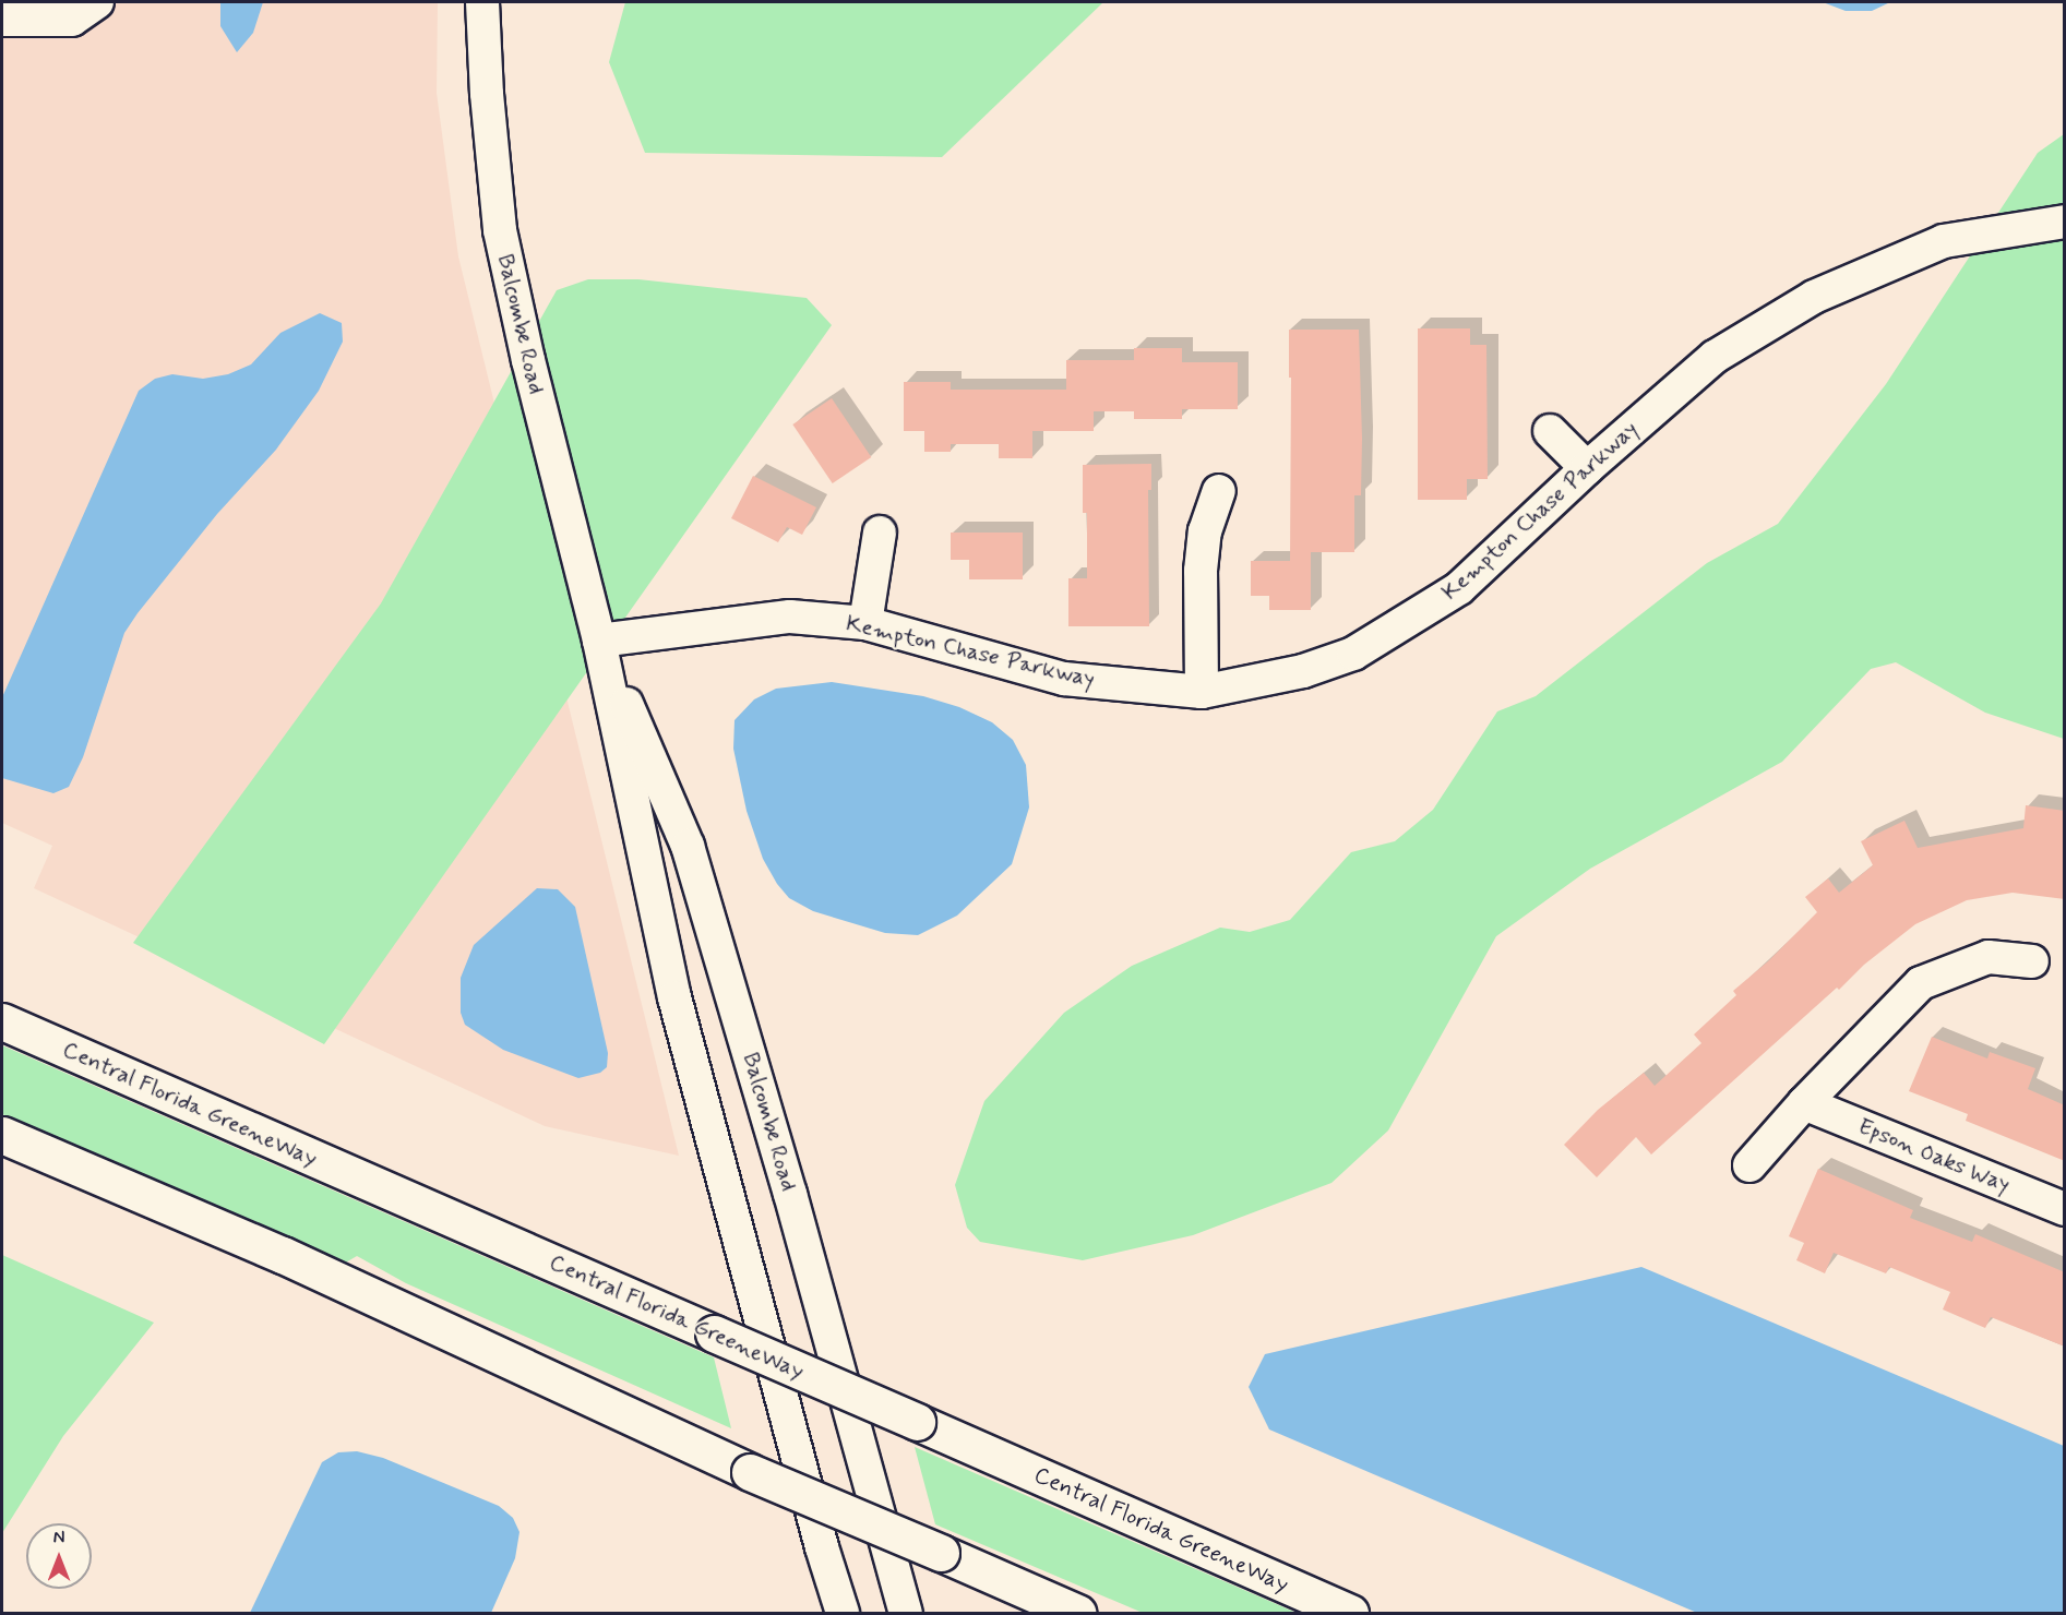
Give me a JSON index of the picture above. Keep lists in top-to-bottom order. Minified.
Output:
{"streets":{"highway":["Central Florida GreeneWay"],"street":["Balcombe Road","Kempton Chase Parkway","Epson Oaks Way"]},"crossings":[["Balcombe Road","Kempton Chase Parkway"]],"north":"top"}
